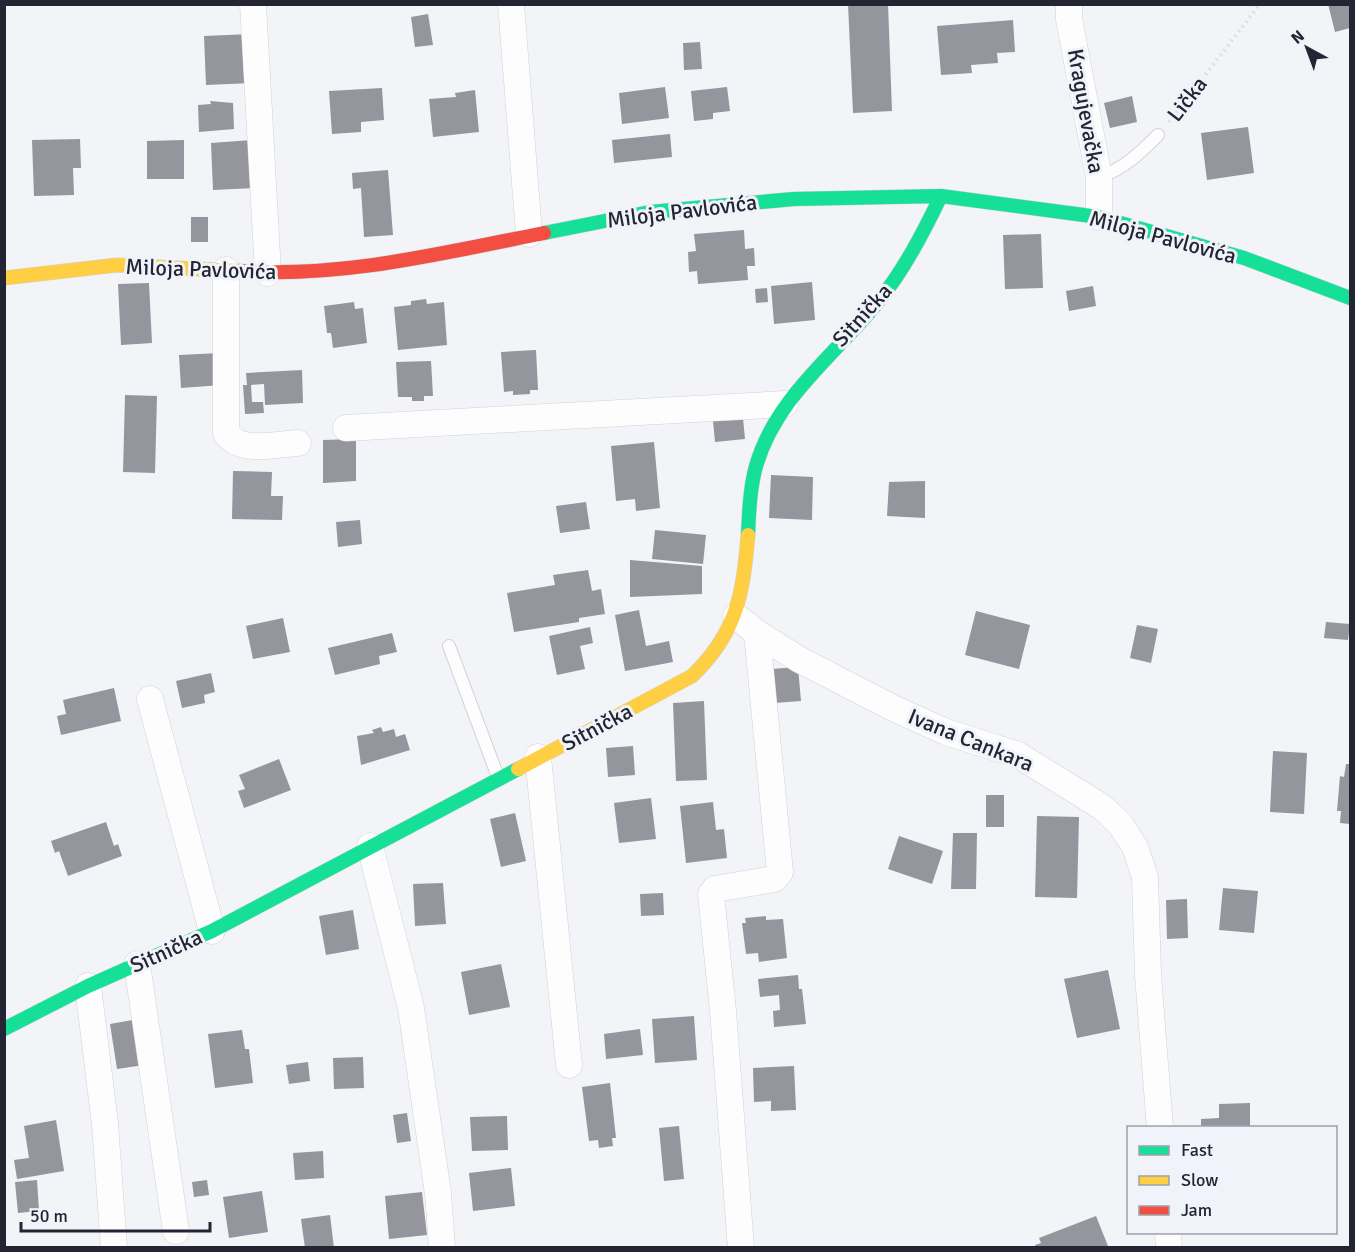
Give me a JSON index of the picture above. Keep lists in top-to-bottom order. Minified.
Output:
{"streets":{"street":["Kragujevačka","Miloja Pavlovića","Sitnička","Ivana Cankara"],"lane":["Lička"]},"crossings":[["Lička","Kragujevačka"],["Kragujevačka","Miloja Pavlovića"],["Miloja Pavlovića","Sitnička"],["Sitnička","Ivana Cankara"]],"legend":["Fast","Slow","Jam"],"scale_bar":"50 m","north":"top left"}
